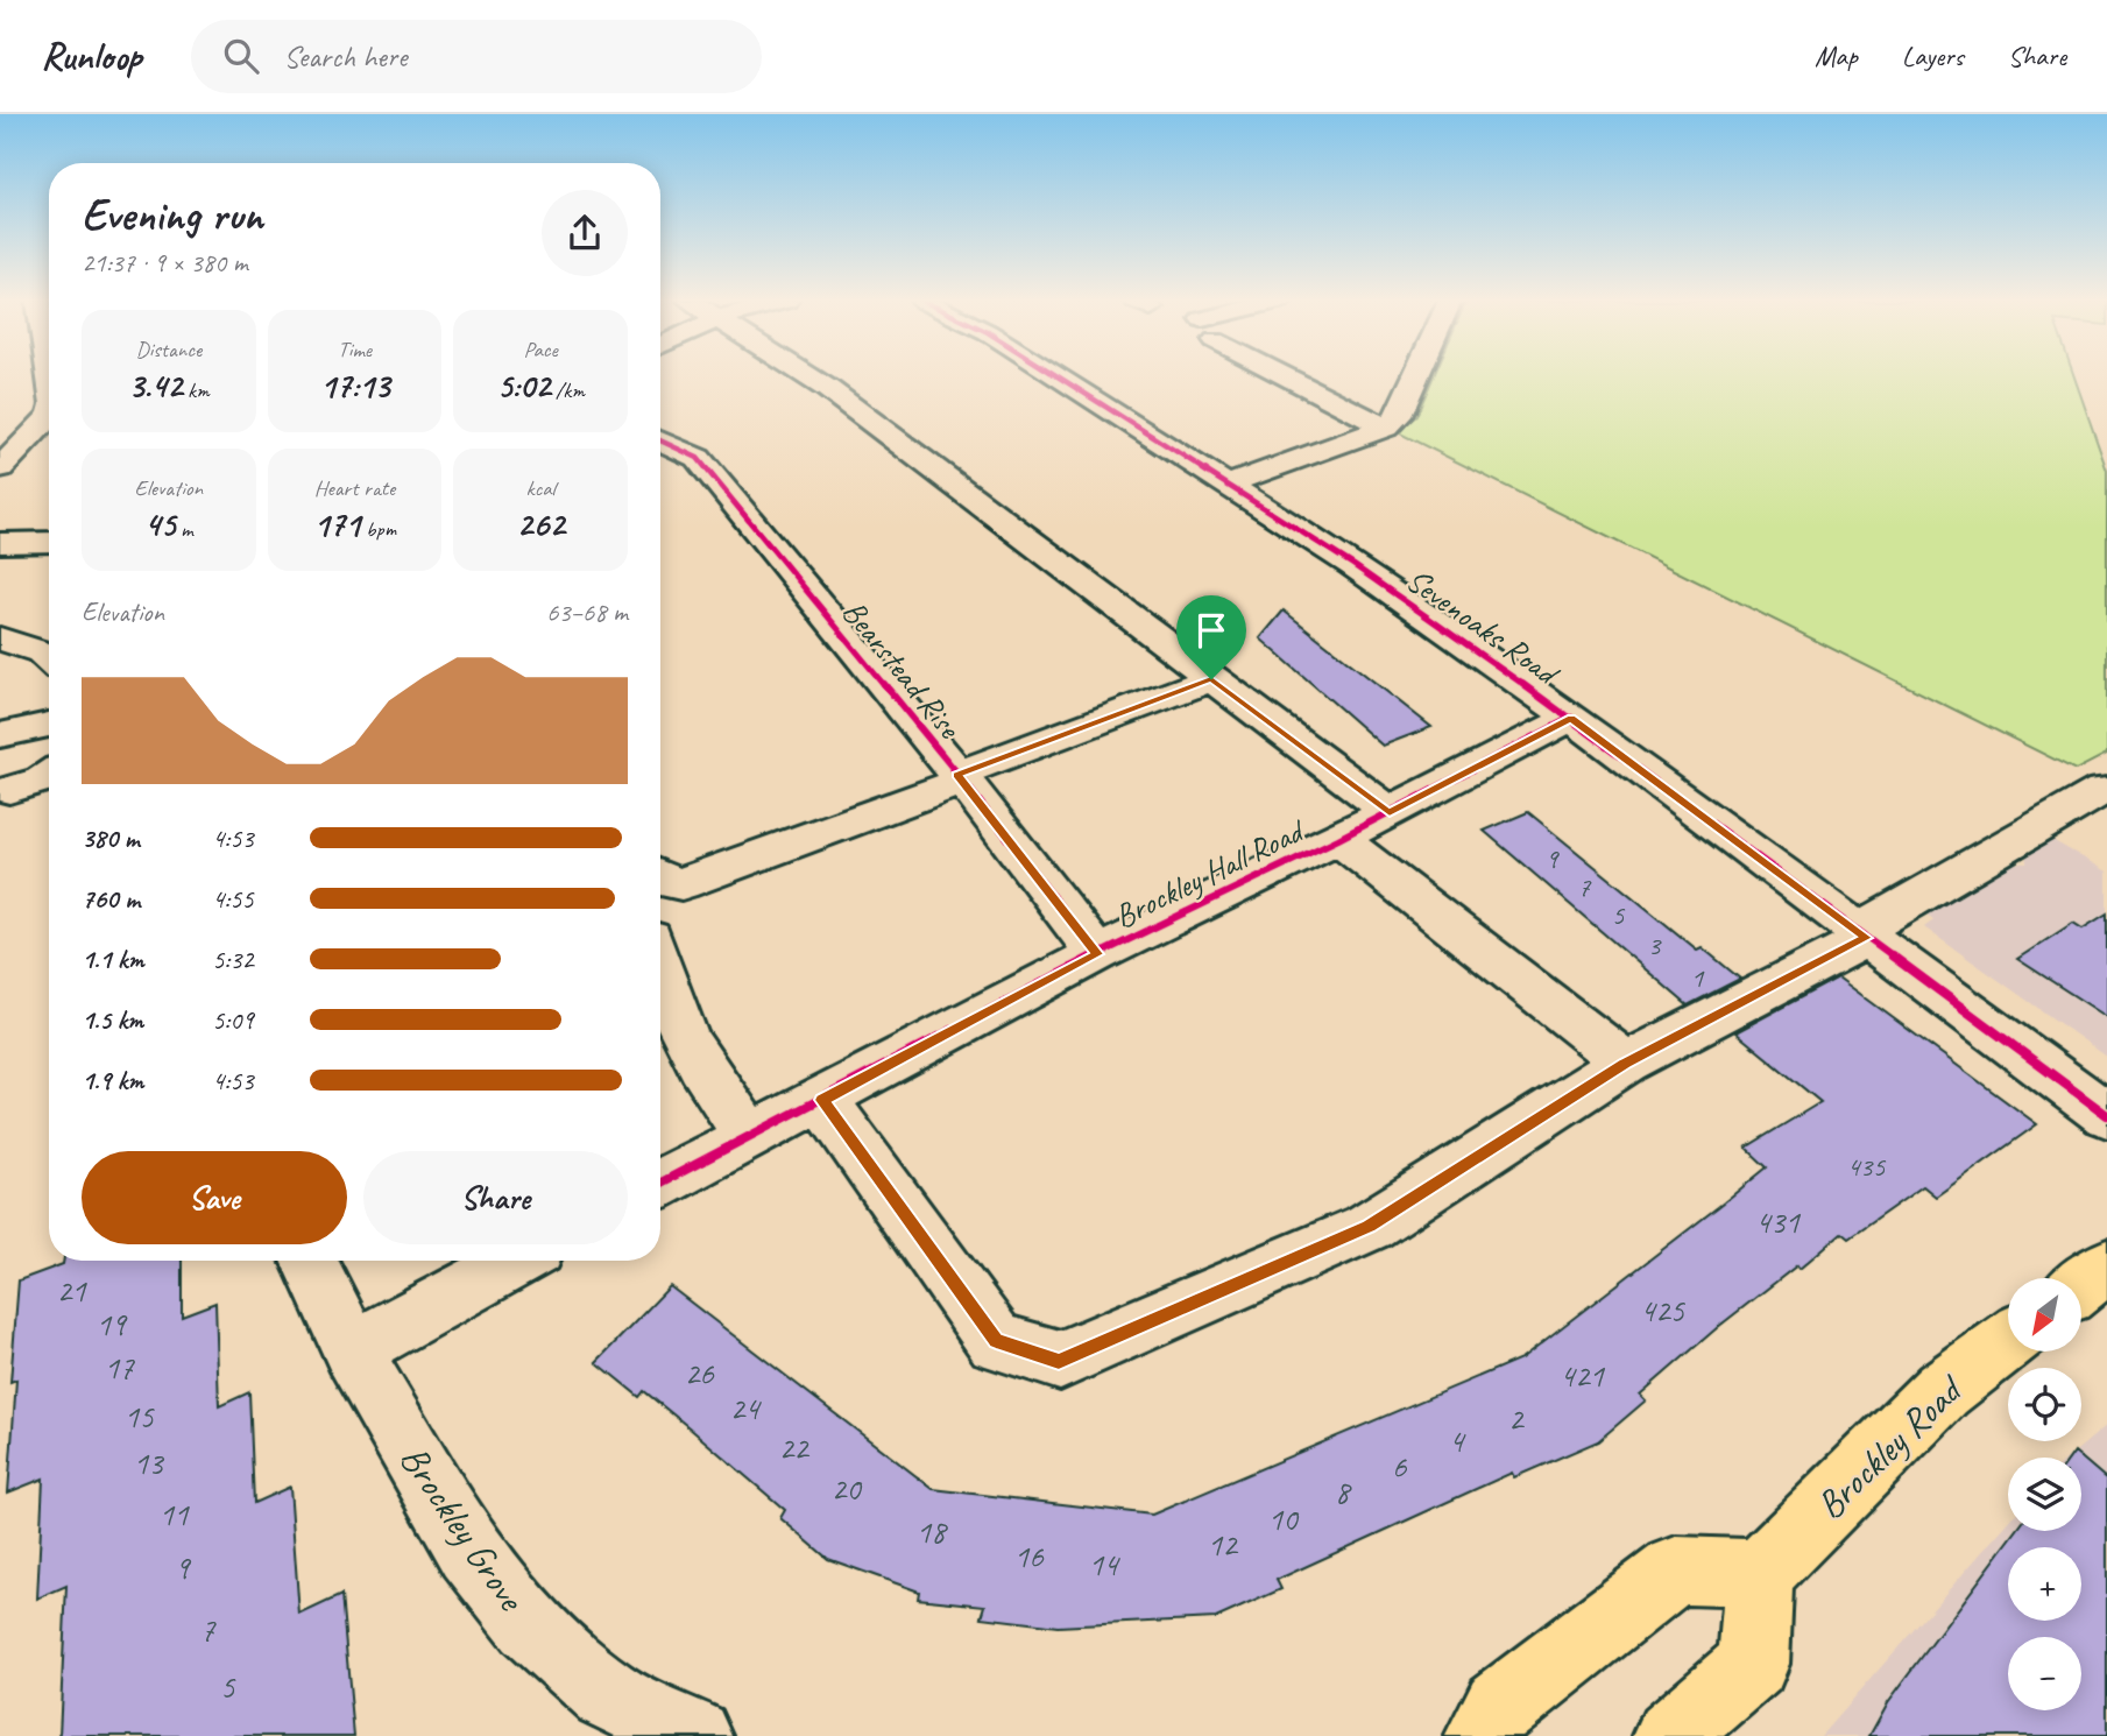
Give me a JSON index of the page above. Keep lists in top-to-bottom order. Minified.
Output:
{"streets":{"main road":["Brockley Road"],"street":["Sevenoaks Road","Bearstead Rise","Brockley Hall Road","Brockley Grove"]},"crossings":[["Sevenoaks Road","Brockley Hall Road"],["Bearstead Rise","Brockley Hall Road"]],"house_numbers":["9","7","5","3","1","435","431","21","425","19","17","26","421","24","15","2","4","22","13","6","20","8","11","10","18","12","16","14","9","7","5"],"north":"bottom left","page":{"header":"Runloop","search":"Search here","nav":["Map","Layers","Share"],"heading":["Evening run","21:37 · 9 × 380 m"],"stats":[["Distance","3.42 km"],["Time","17:13"],["Pace","5:02 /km"],["Elevation","45 m"],["Heart rate","171 bpm"],["kcal","262"]],"chart":["Elevation","63–68 m"],"list":[{"name":"380 m","note":"4:53"},{"name":"760 m","note":"4:55"},{"name":"1.1 km","note":"5:32"},{"name":"1.5 km","note":"5:09"},{"name":"1.9 km","note":"4:53"}],"buttons":["Save","Share"],"map_buttons":["+","−"]}}
